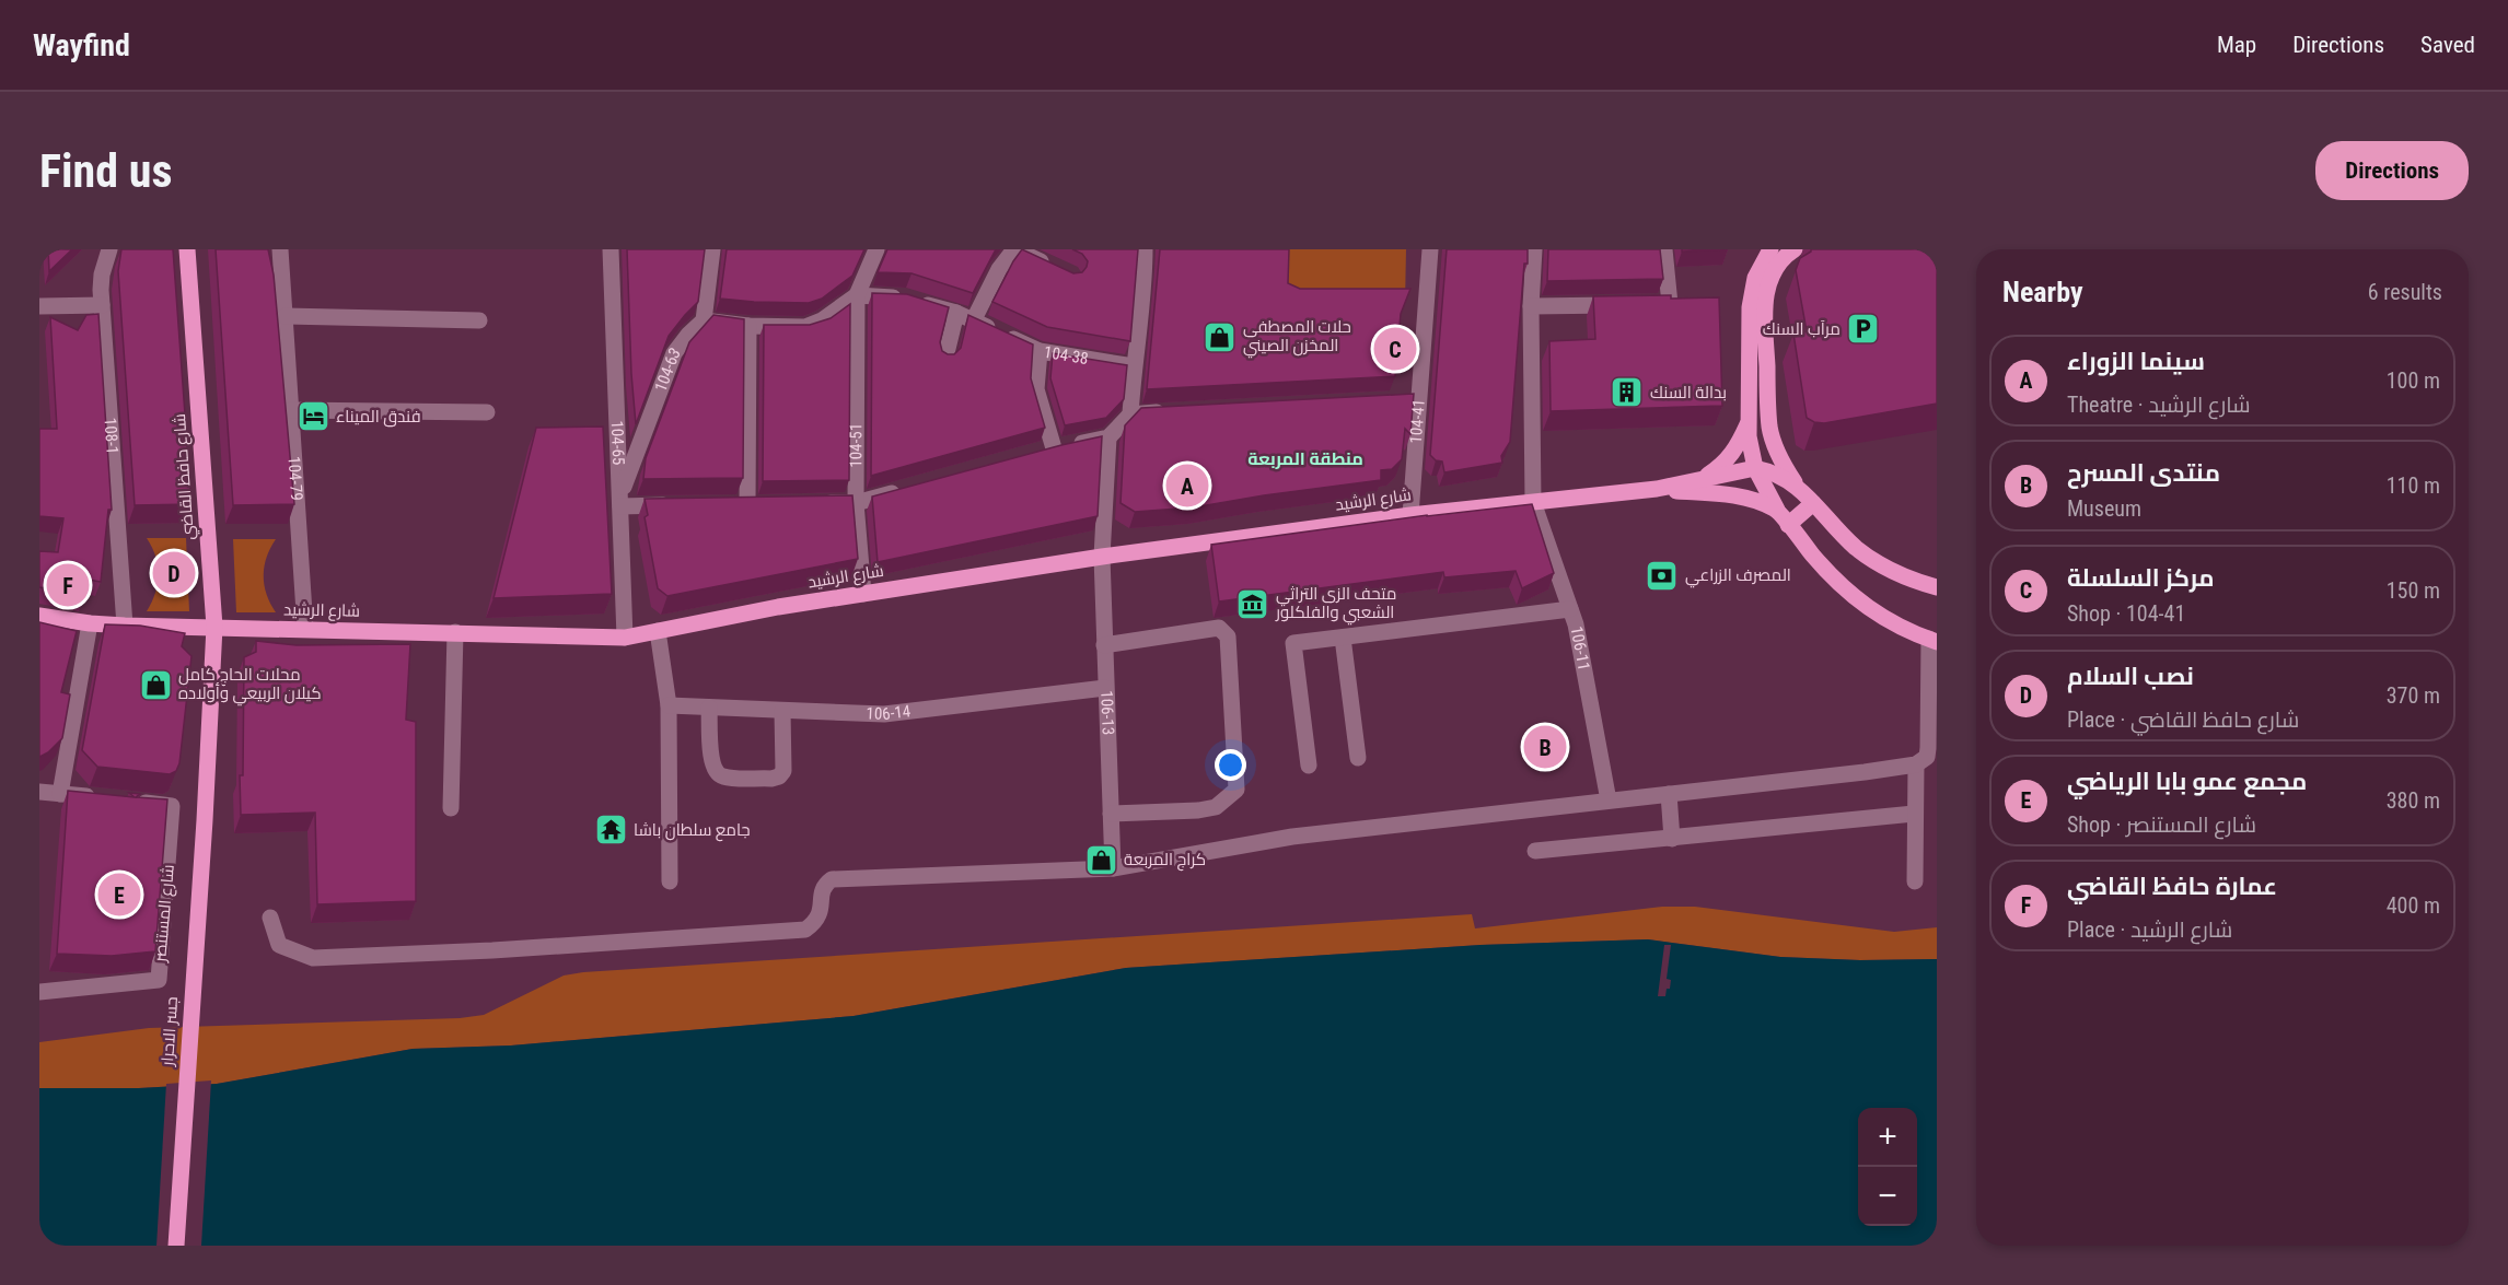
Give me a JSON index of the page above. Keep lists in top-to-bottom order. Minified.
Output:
{"streets":{"main road":["شارع حافظ القاضي","شارع الرشيد","جسر الاحرار"],"street":["104-38","104-63","104-41","108-1","104-65","104-51","104-79","106-11","106-14","106-13","شارع المستنصر"]},"crossings":[["104-38","104-51"],["104-63","104-65"],["104-41","شارع الرشيد"],["108-1","شارع الرشيد"],["104-65","شارع الرشيد"],["104-51","شارع الرشيد"],["شارع حافظ القاضي","شارع الرشيد"],["شارع حافظ القاضي","جسر الاحرار"],["104-79","شارع الرشيد"],["شارع الرشيد","106-11"],["شارع الرشيد","106-13"],["106-14","106-13"]],"districts":["منطقة المربعة"],"places":{"parking":["مرآب السنك"],"shop":["حلات المصطفى المخزن الصيني","محلات الحاج كامل كيلان الربيعي وأولاده","كراج المربعة"],"building":["بدالة السنك"],"hotel":["فندق الميناء"],"bank":["المصرف الزراعي"],"museum":["متحف الزي التراثي الشعبي والفلكلور"],"temple":["جامع سلطان باشا"]},"page":{"header":"Wayfind","nav":["Map","Directions","Saved"],"buttons":"Directions","title":"Find us","heading":["Nearby","6 results"],"pins":["C","A","D","F","B","E"],"list":[{"mark":"A","name":"سينما الزوراء","note":"Theatre · شارع الرشيد","value":"100 m"},{"mark":"B","name":"منتدى المسرح","note":"Museum","value":"110 m"},{"mark":"C","name":"مركز السلسلة","note":"Shop · 104-41","value":"150 m"},{"mark":"D","name":"نصب السلام","note":"Place · شارع حافظ القاضي","value":"370 m"},{"mark":"E","name":"مجمع عمو بابا الرياضي","note":"Shop · شارع المستنصر","value":"380 m"},{"mark":"F","name":"عمارة حافظ القاضي","note":"Place · شارع الرشيد","value":"400 m"}],"map_buttons":["+","−"]}}
